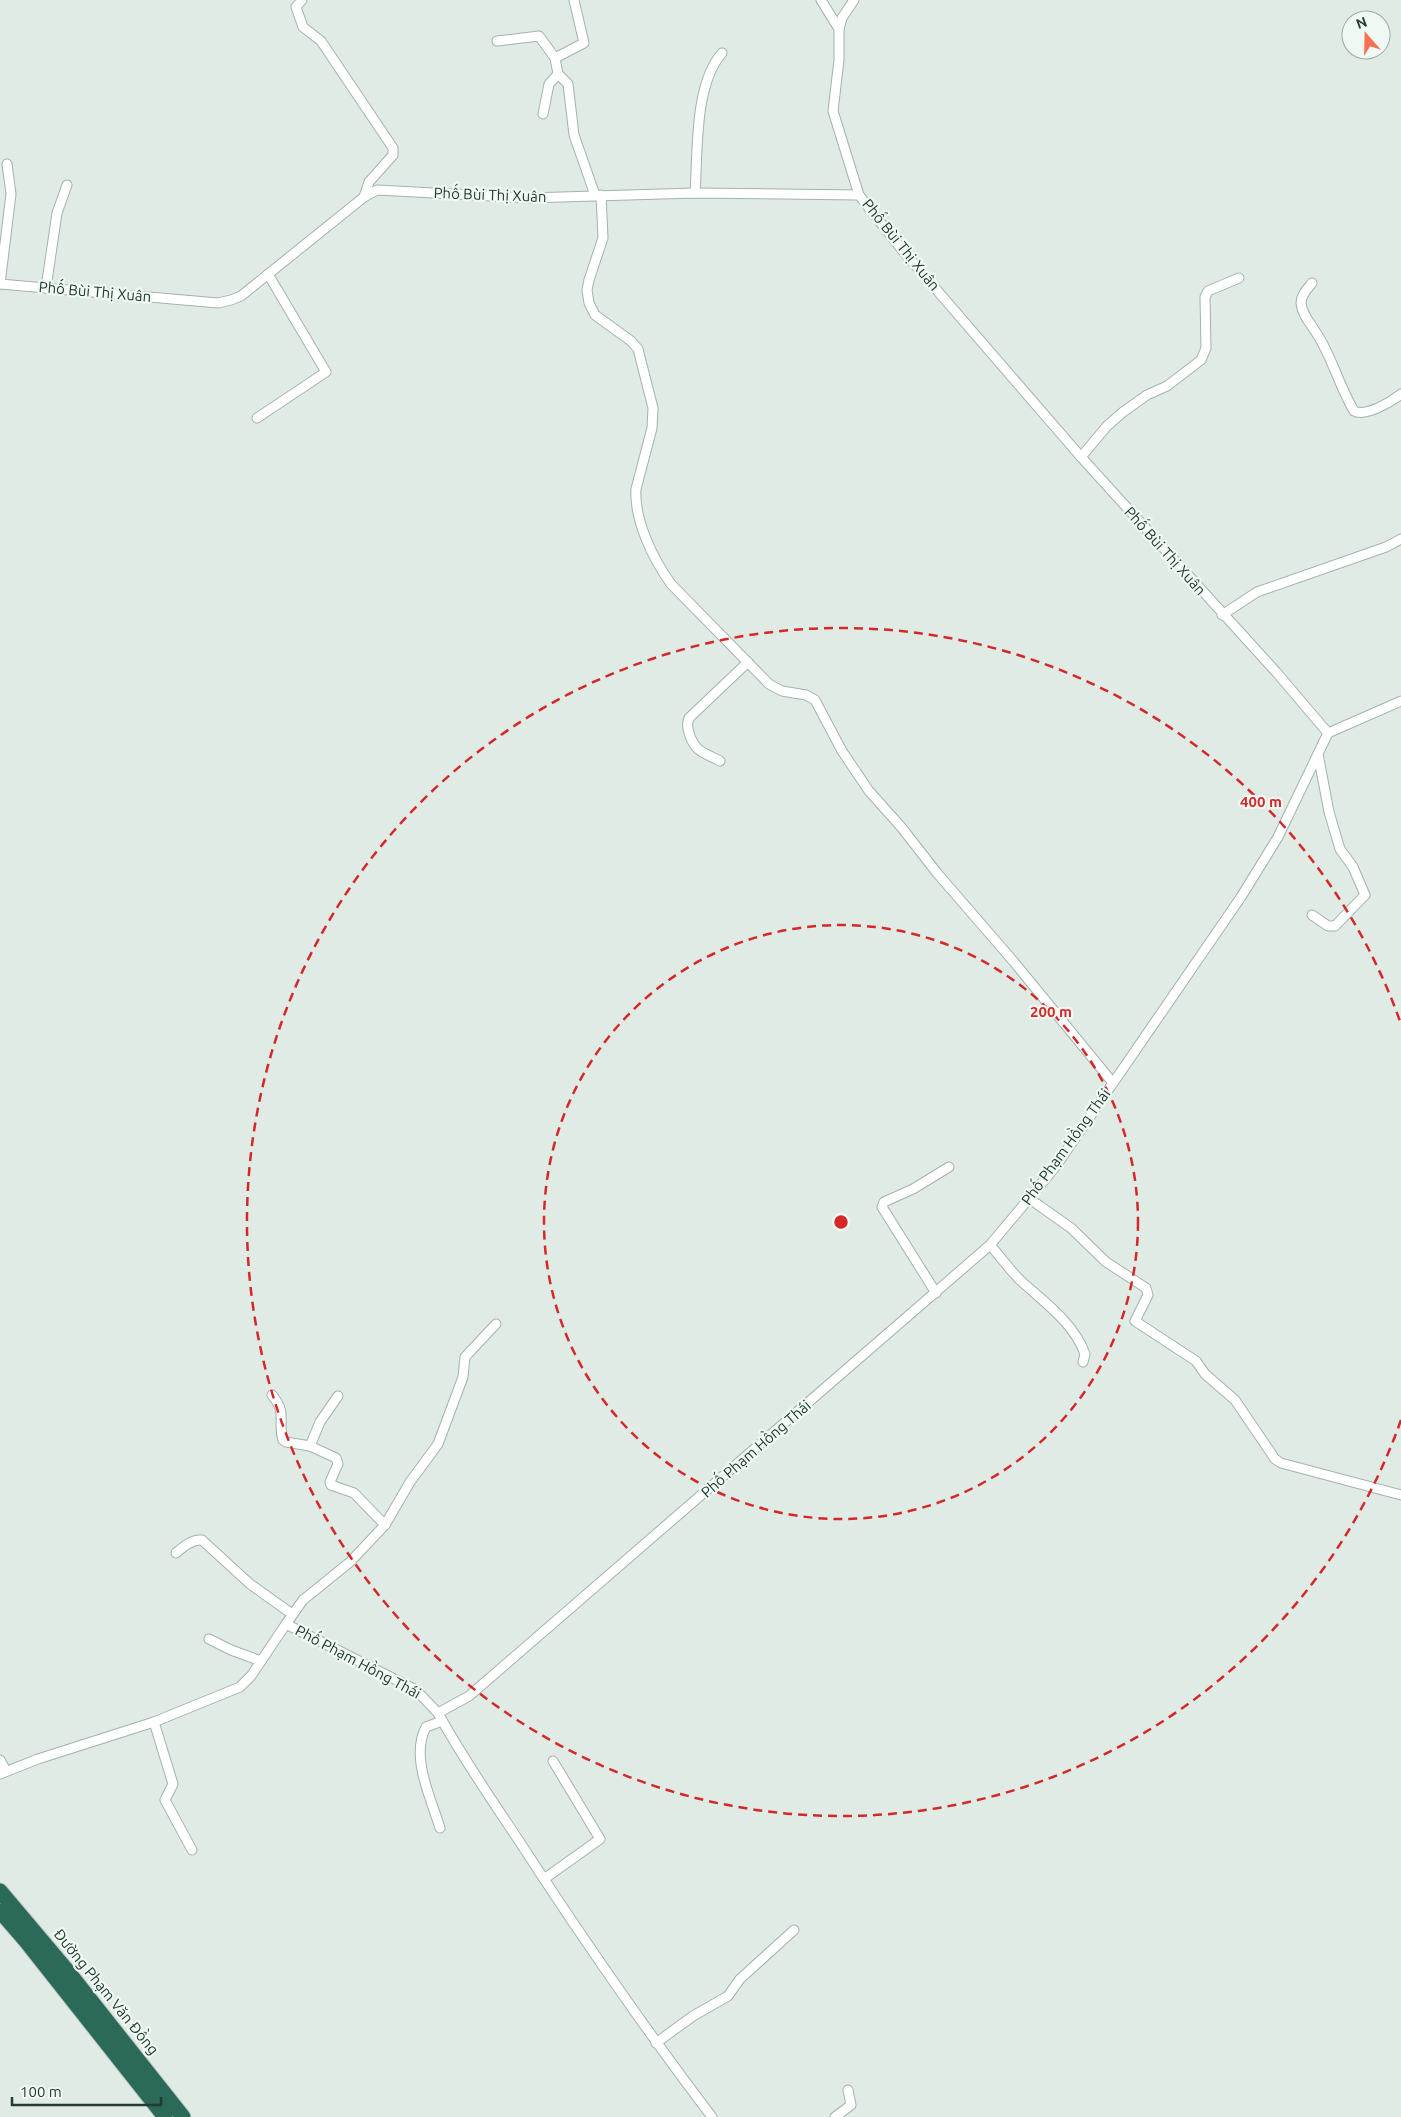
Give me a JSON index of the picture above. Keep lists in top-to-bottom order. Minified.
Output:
{"streets":{"highway":["Đường Phạm Văn Đồng"],"street":["Phố Bùi Thị Xuân","Phố Phạm Hồng Thái"]},"crossings":[["Phố Bùi Thị Xuân","Phố Phạm Hồng Thái"]],"scale_bar":"100 m","north":"top","rings":["400 m","200 m"]}
